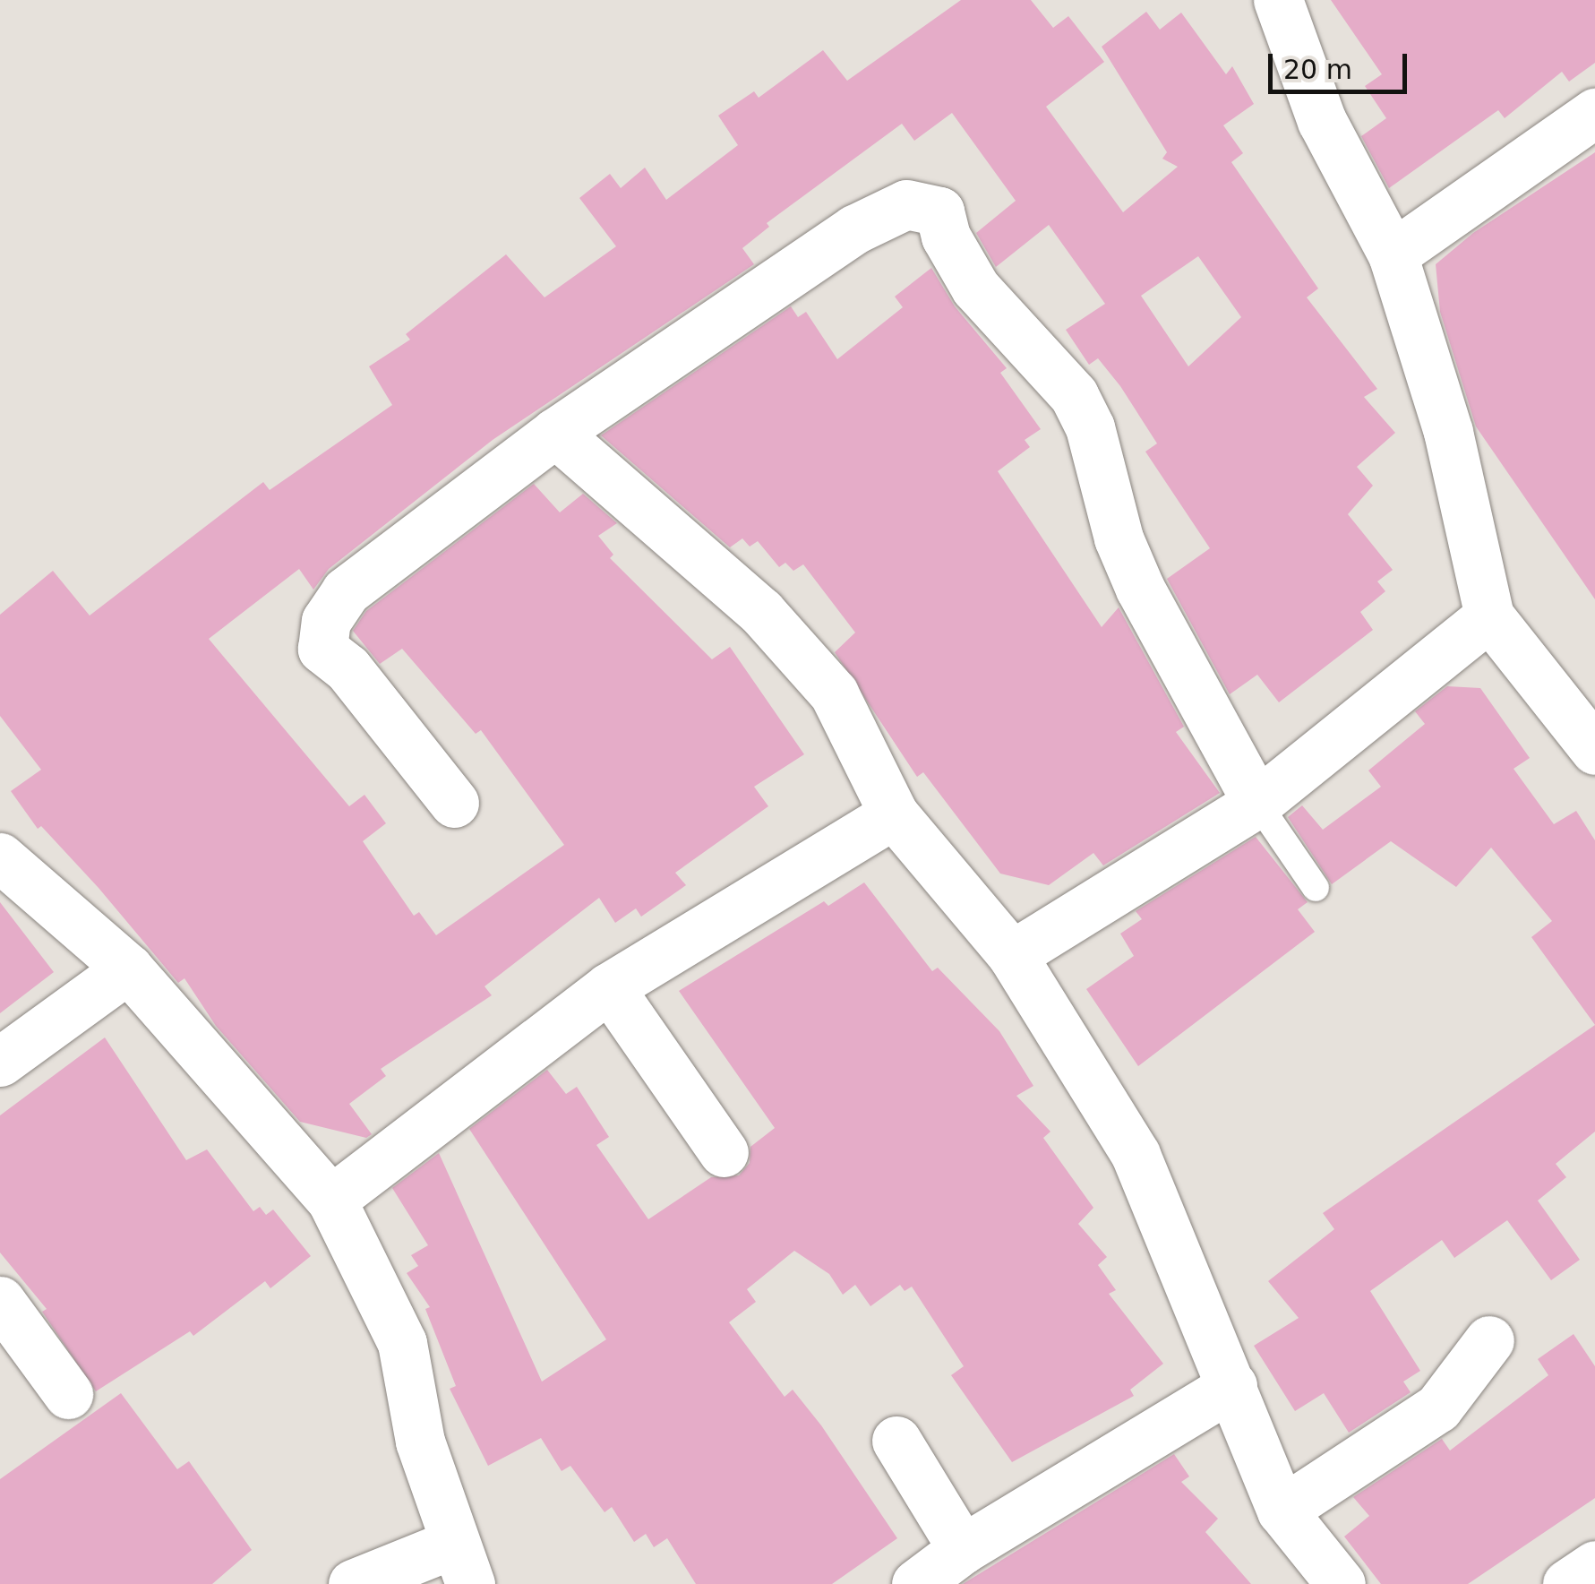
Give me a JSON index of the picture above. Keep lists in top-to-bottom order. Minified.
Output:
{"scale_bar":"20 m"}
